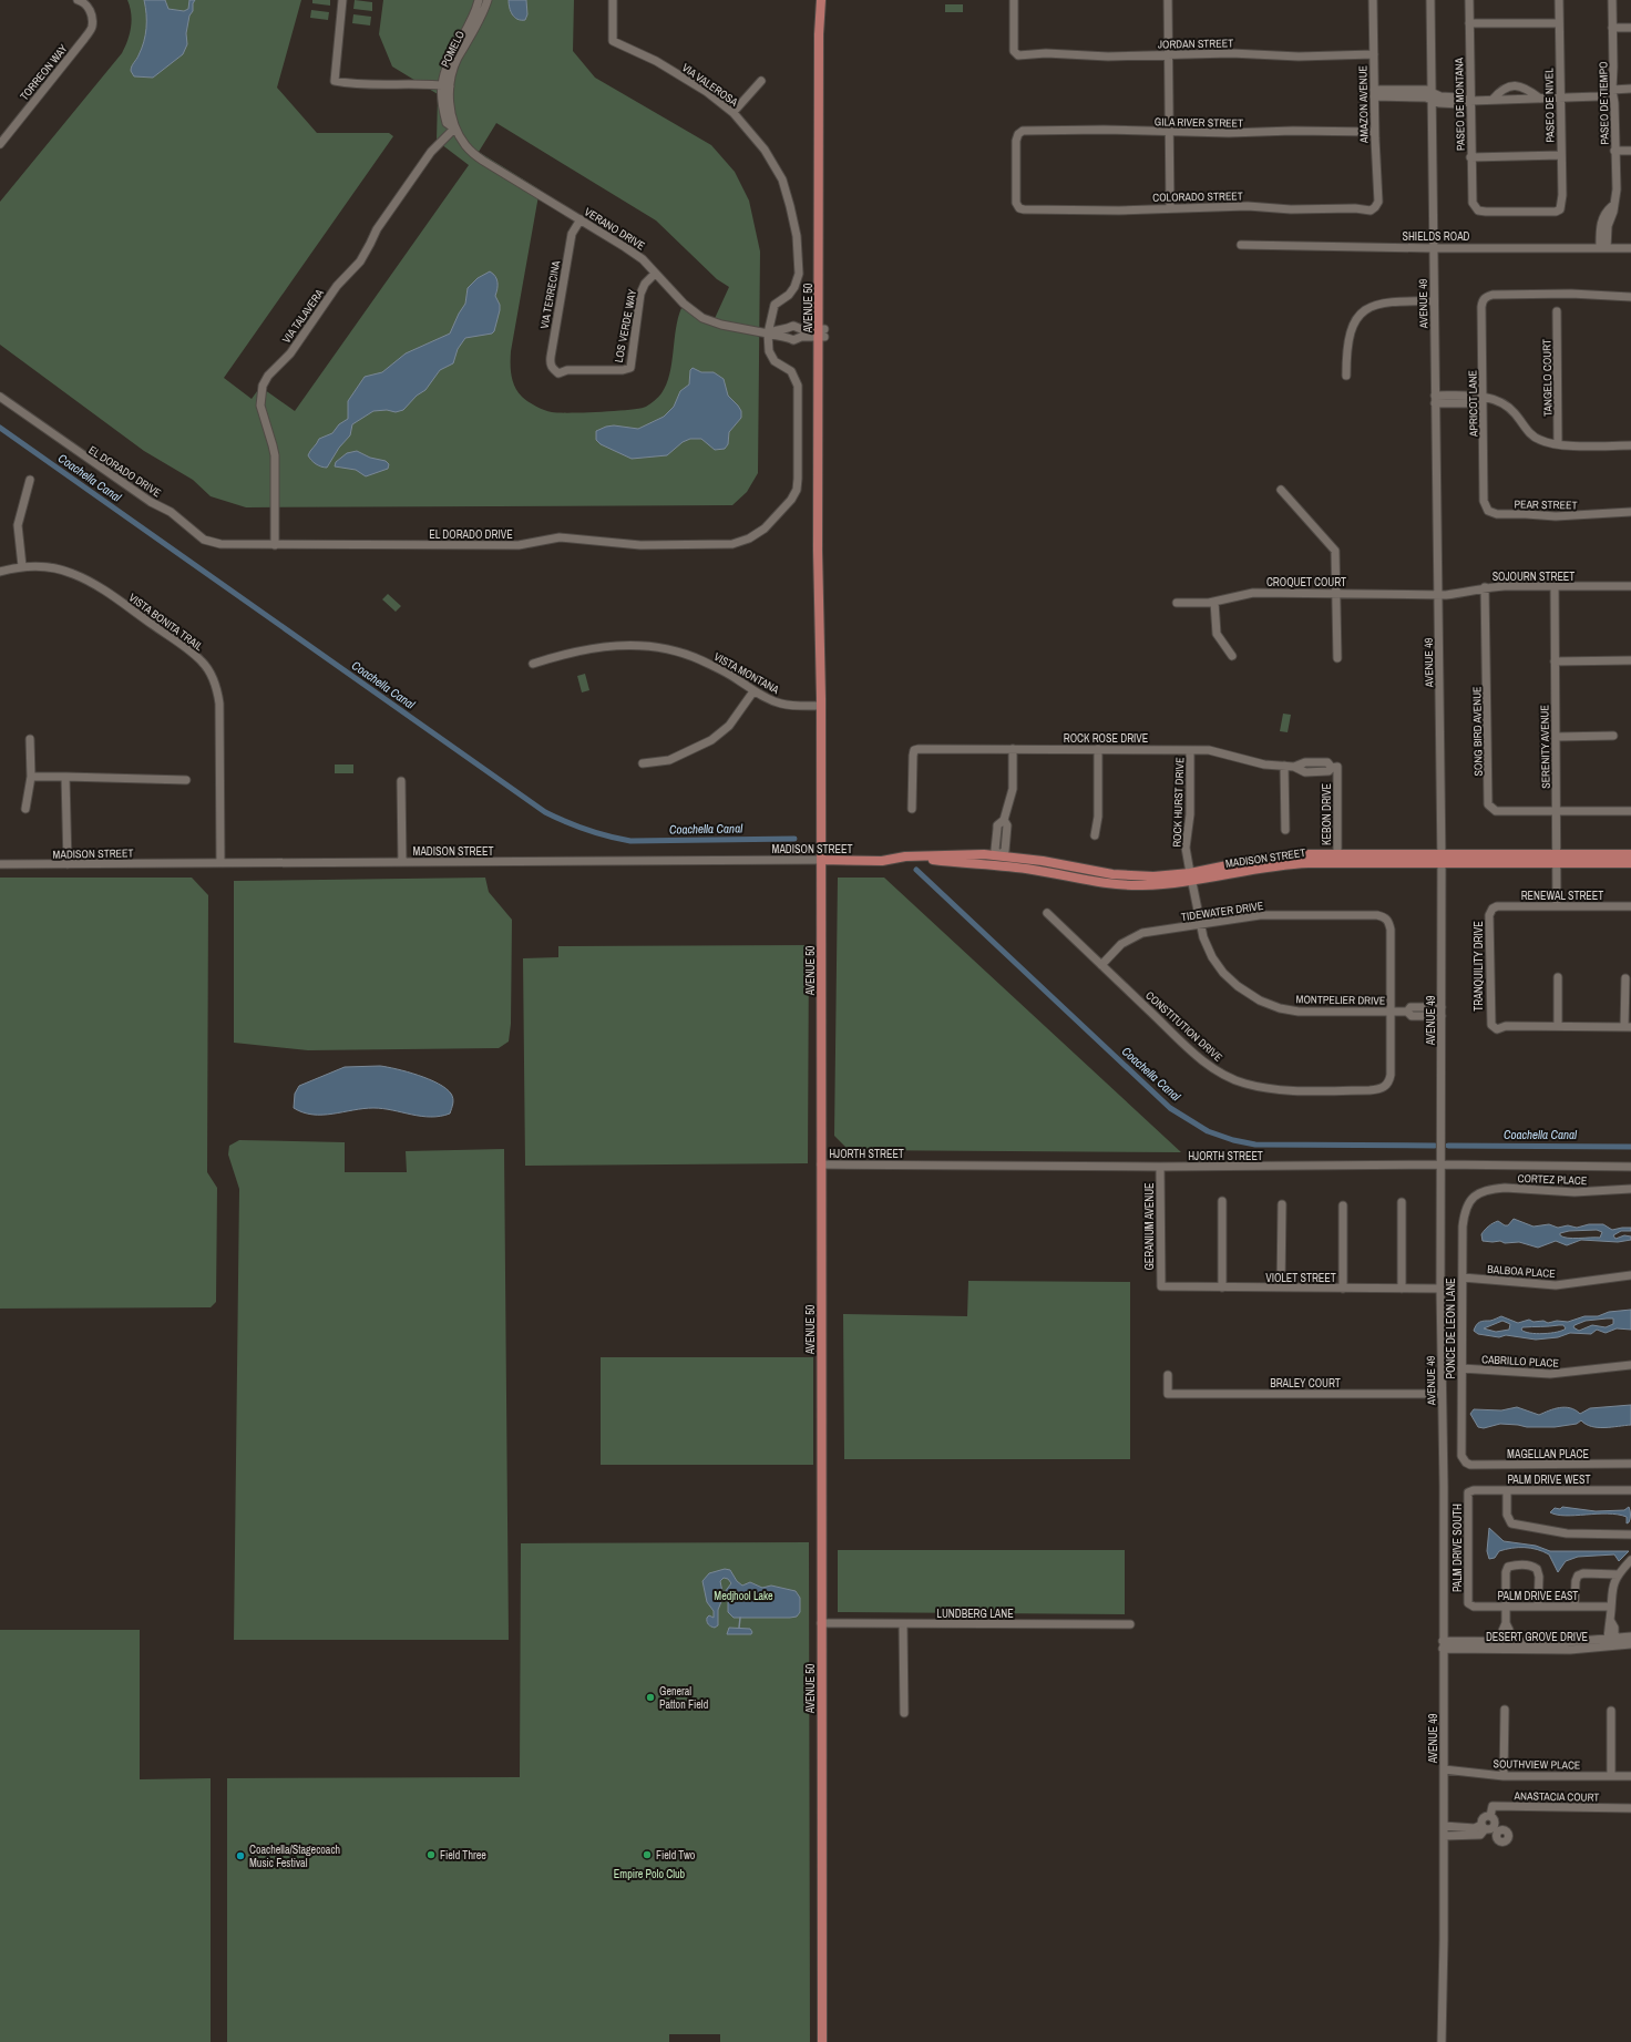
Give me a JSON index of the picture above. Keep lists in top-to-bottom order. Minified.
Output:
{"streets":{"main road":["AVENUE 50","MADISON STREET"],"street":["JORDAN STREET","POMELO","TORREON WAY","VIA VALEROSA","PASEO DE TIEMPO","AMAZON AVENUE","PASEO DE MONTANA","PASEO DE NIVEL","GILA RIVER STREET","COLORADO STREET","VERANO DRIVE","SHIELDS ROAD","VIA TERRECINA","AVENUE 49","VIA TALAVERA","LOS VERDE WAY","TANGELO COURT","APRICOT LANE","EL DORADO DRIVE","PEAR STREET","SOJOURN STREET","CROQUET COURT","VISTA BONITA TRAIL","VISTA MONTANA","SONG BIRD AVENUE","ROCK ROSE DRIVE","SERENITY AVENUE","ROCK HURST DRIVE","KEBON DRIVE","RENEWAL STREET","TIDEWATER DRIVE","TRANQUILITY DRIVE","MONTPELIER DRIVE","CONSTITUTION DRIVE","HJORTH STREET","CORTEZ PLACE","GERANIUM AVENUE","BALBOA PLACE","VIOLET STREET","PONCE DE LEON LANE","CABRILLO PLACE","BRALEY COURT","MAGELLAN PLACE","PALM DRIVE WEST","PALM DRIVE SOUTH","PALM DRIVE EAST","LUNDBERG LANE","DESERT GROVE DRIVE","SOUTHVIEW PLACE","ANASTACIA COURT"]},"crossings":[["JORDAN STREET","AMAZON AVENUE"],["POMELO","VERANO DRIVE"],["POMELO","VIA TALAVERA"],["VIA VALEROSA","VERANO DRIVE"],["VIA VALEROSA","EL DORADO DRIVE"],["PASEO DE TIEMPO","SHIELDS ROAD"],["AMAZON AVENUE","GILA RIVER STREET"],["AMAZON AVENUE","COLORADO STREET"],["PASEO DE MONTANA","PASEO DE NIVEL"],["GILA RIVER STREET","COLORADO STREET"],["VERANO DRIVE","VIA TERRECINA"],["VERANO DRIVE","AVENUE 50"],["VERANO DRIVE","VIA TALAVERA"],["VERANO DRIVE","LOS VERDE WAY"],["VERANO DRIVE","EL DORADO DRIVE"],["SHIELDS ROAD","AVENUE 49"],["VIA TERRECINA","LOS VERDE WAY"],["AVENUE 49","SOJOURN STREET"],["AVENUE 49","CROQUET COURT"],["AVENUE 49","MADISON STREET"],["AVENUE 49","MONTPELIER DRIVE"],["AVENUE 49","HJORTH STREET"],["AVENUE 49","VIOLET STREET"],["AVENUE 49","BRALEY COURT"],["AVENUE 49","DESERT GROVE DRIVE"],["AVENUE 49","SOUTHVIEW PLACE"],["AVENUE 50","VISTA MONTANA"],["AVENUE 50","MADISON STREET"],["AVENUE 50","HJORTH STREET"],["AVENUE 50","LUNDBERG LANE"],["VIA TALAVERA","EL DORADO DRIVE"],["APRICOT LANE","PEAR STREET"],["SOJOURN STREET","CROQUET COURT"],["SOJOURN STREET","SONG BIRD AVENUE"],["SOJOURN STREET","SERENITY AVENUE"],["VISTA BONITA TRAIL","MADISON STREET"],["SONG BIRD AVENUE","SERENITY AVENUE"],["ROCK ROSE DRIVE","ROCK HURST DRIVE"],["ROCK ROSE DRIVE","KEBON DRIVE"],["SERENITY AVENUE","MADISON STREET"],["SERENITY AVENUE","RENEWAL STREET"],["ROCK HURST DRIVE","MADISON STREET"],["ROCK HURST DRIVE","MONTPELIER DRIVE"],["KEBON DRIVE","MADISON STREET"],["MADISON STREET","MONTPELIER DRIVE"],["RENEWAL STREET","TRANQUILITY DRIVE"],["TIDEWATER DRIVE","MONTPELIER DRIVE"],["TIDEWATER DRIVE","CONSTITUTION DRIVE"],["MONTPELIER DRIVE","CONSTITUTION DRIVE"],["HJORTH STREET","GERANIUM AVENUE"],["CORTEZ PLACE","PONCE DE LEON LANE"],["GERANIUM AVENUE","VIOLET STREET"],["BALBOA PLACE","PONCE DE LEON LANE"],["PONCE DE LEON LANE","CABRILLO PLACE"],["PONCE DE LEON LANE","MAGELLAN PLACE"],["PALM DRIVE WEST","PALM DRIVE SOUTH"],["PALM DRIVE SOUTH","PALM DRIVE EAST"]],"water":["Coachella Canal"],"parks":["Medjhool Lake","Empire Polo Club"],"places":["General Patton Field","Field Three","Field Two","Coachella/Stagecoach Music Festival"]}
